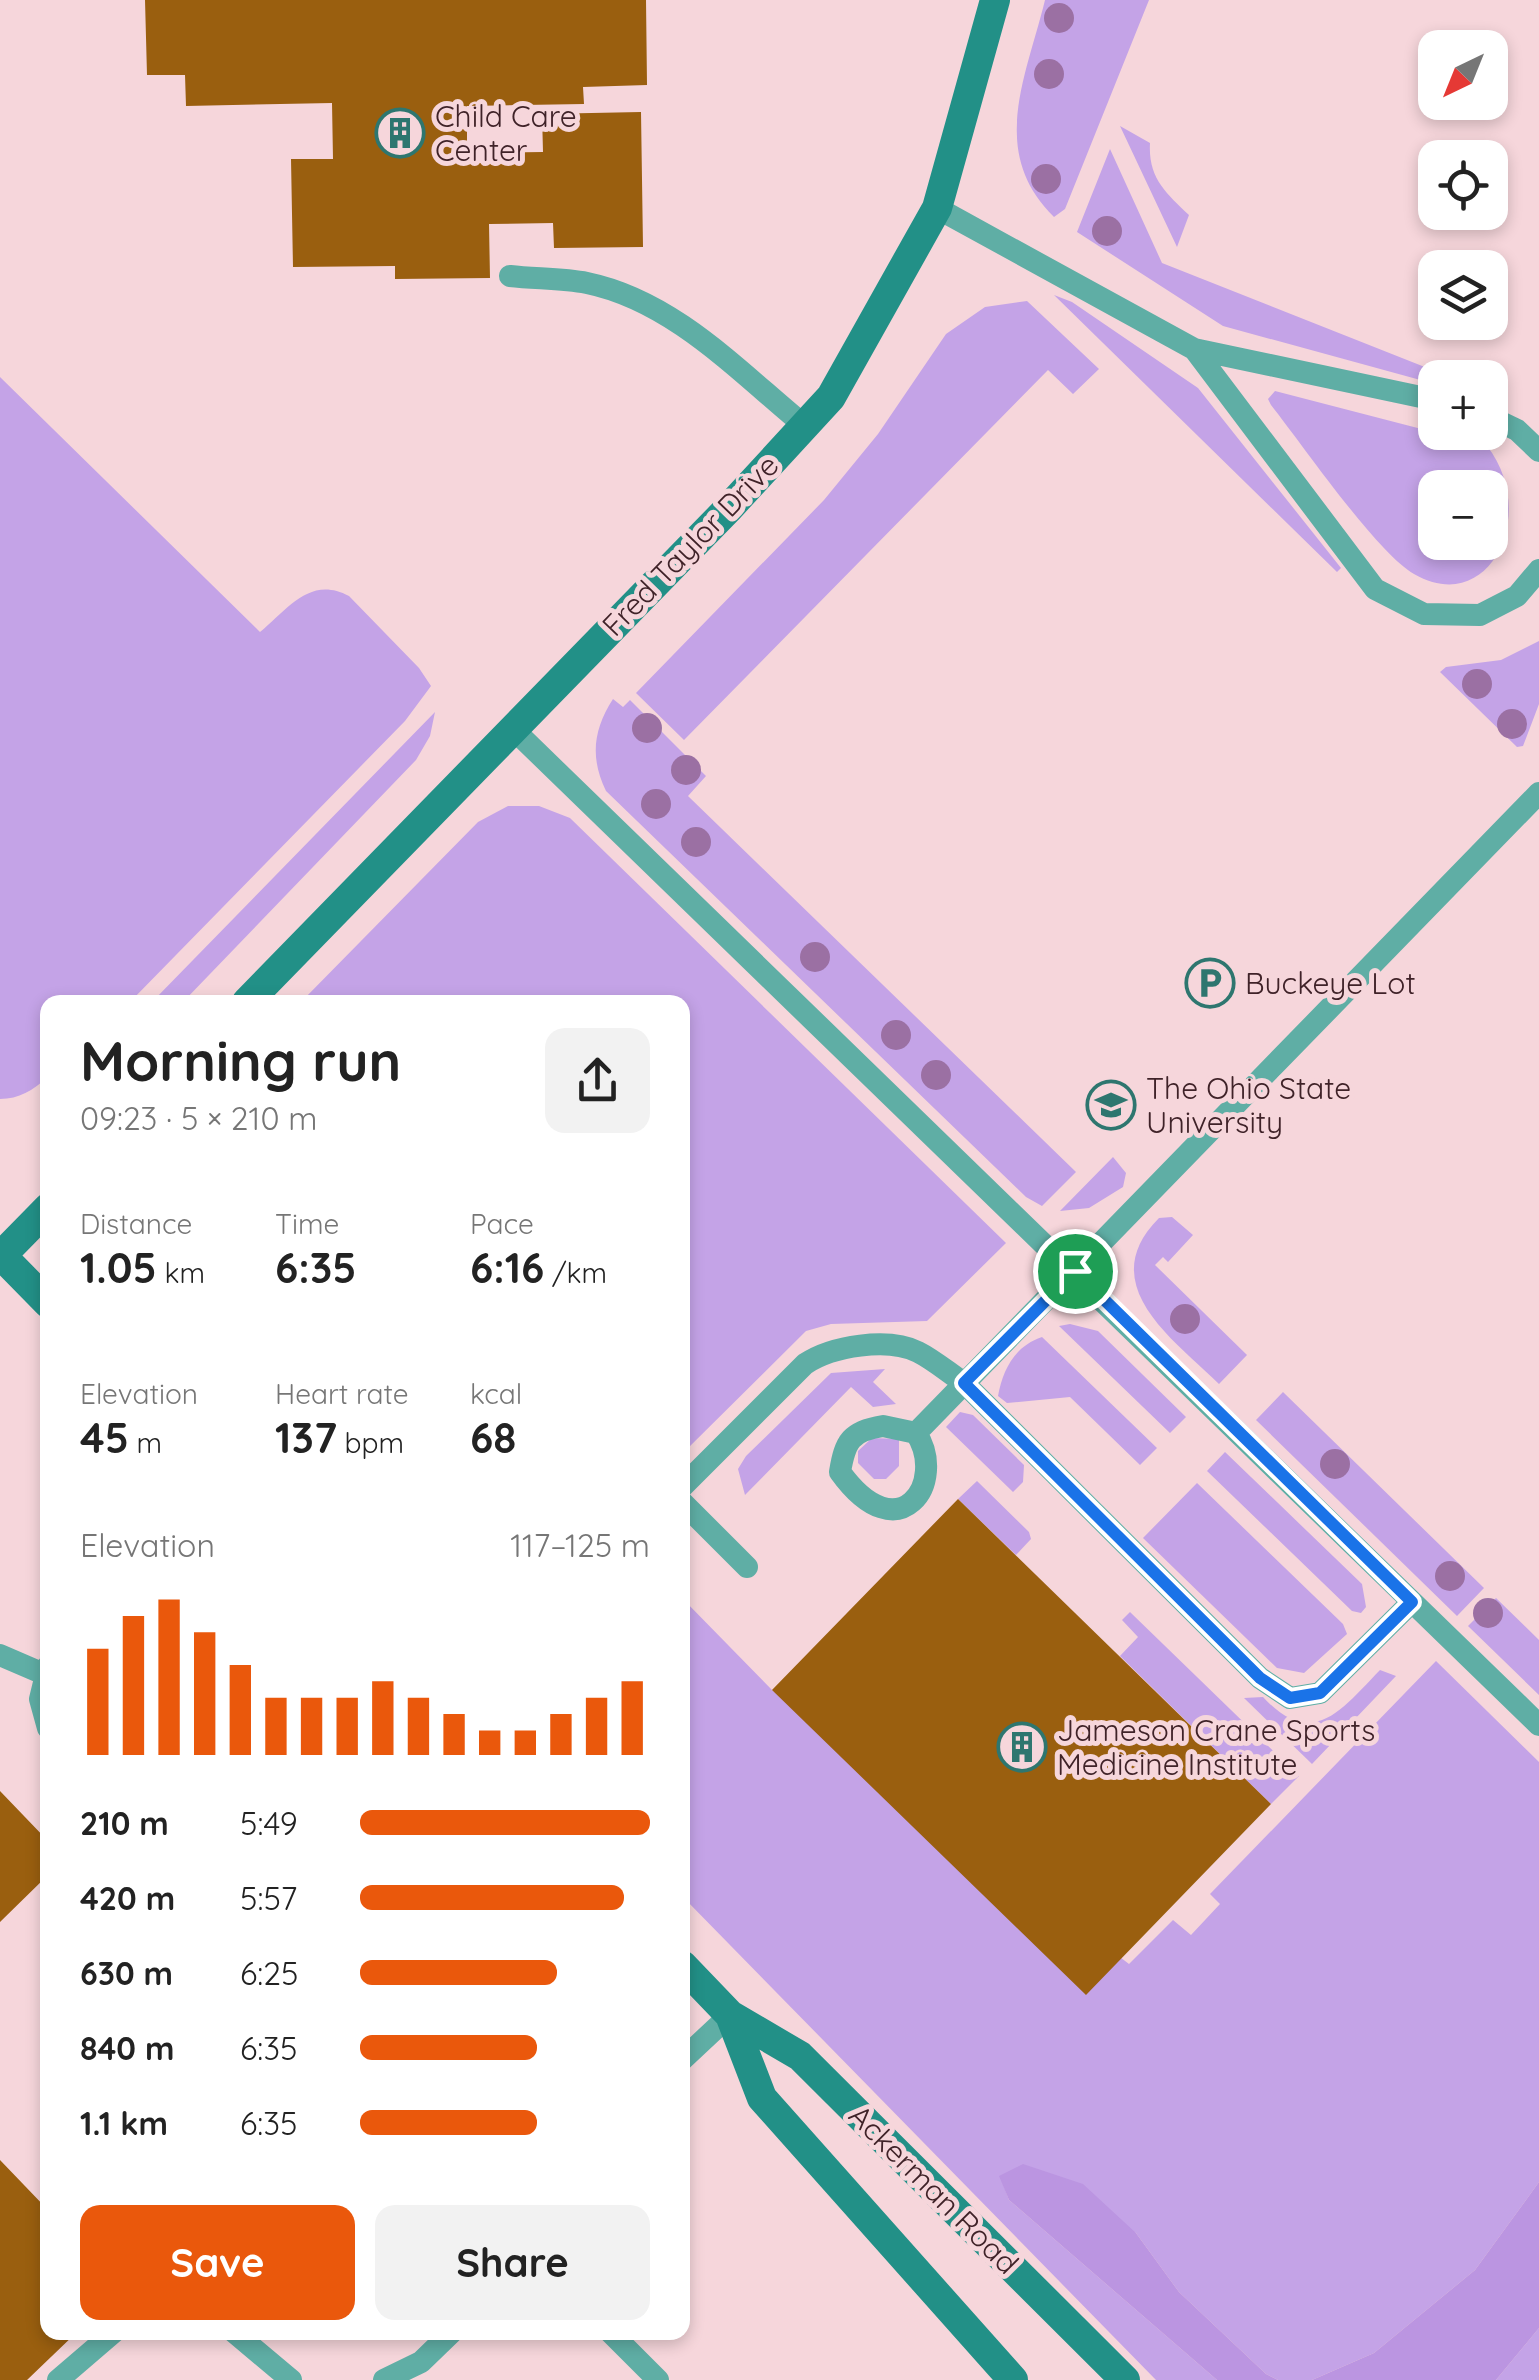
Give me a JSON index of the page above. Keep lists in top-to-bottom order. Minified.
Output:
{"streets":{"street":["Fred Taylor Drive","Ackerman Road"]},"places":{"building":["Child Care Center","Jameson Crane Sports Medicine Institute"],"parking":["Buckeye Lot"],"school or university":["The Ohio State University"]},"north":"bottom left","page":{"map_buttons":["+","−"],"heading":["Morning run","09:23 · 5 × 210 m"],"stats":[["Distance","1.05 km"],["Time","6:35"],["Pace","6:16 /km"],["Elevation","45 m"],["Heart rate","137 bpm"],["kcal","68"]],"chart":["Elevation","117–125 m"],"list":[{"name":"210 m","note":"5:49"},{"name":"420 m","note":"5:57"},{"name":"630 m","note":"6:25"},{"name":"840 m","note":"6:35"},{"name":"1.1 km","note":"6:35"}],"buttons":["Save","Share"]}}
